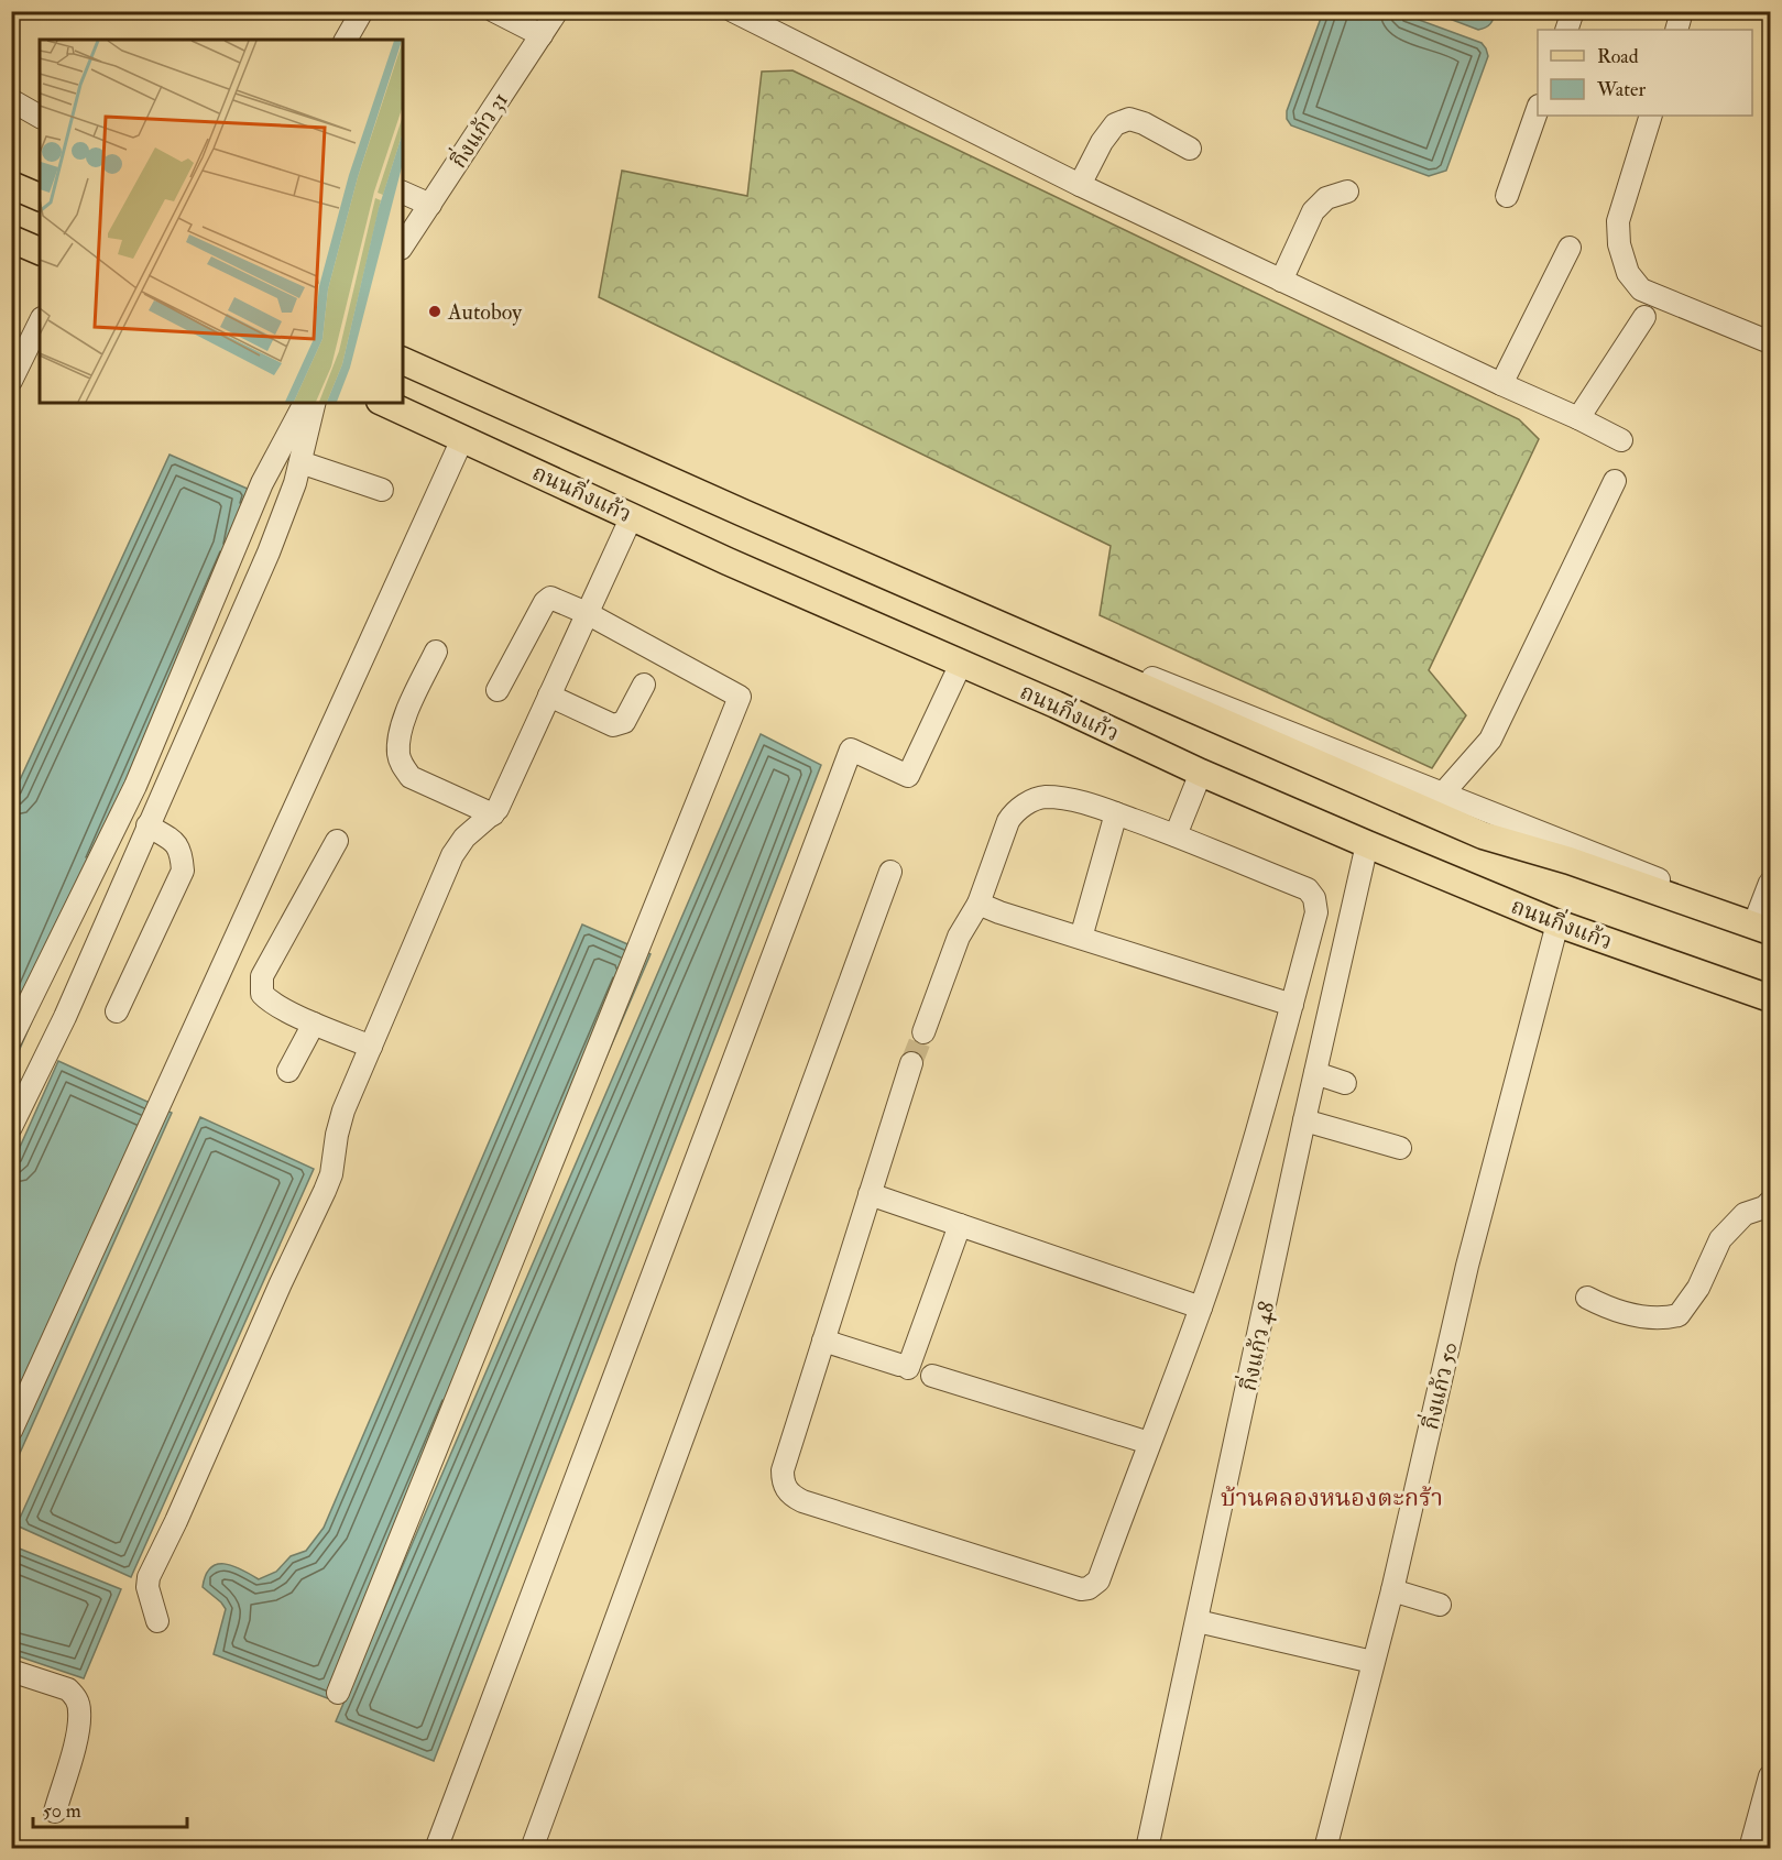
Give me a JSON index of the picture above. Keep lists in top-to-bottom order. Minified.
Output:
{"streets":{"main road":["ถนนกิ่งแก้ว"],"street":["กิ่งแก้ว 31","กิ่งแก้ว 48","กิ่งแก้ว 50"]},"crossings":[["ถนนกิ่งแก้ว","กิ่งแก้ว 48"],["ถนนกิ่งแก้ว","กิ่งแก้ว 50"]],"districts":["บ้านคลองหนองตะกร้า"],"places":["Autoboy"],"legend":["Road","Water"],"scale_bar":"50 m"}
